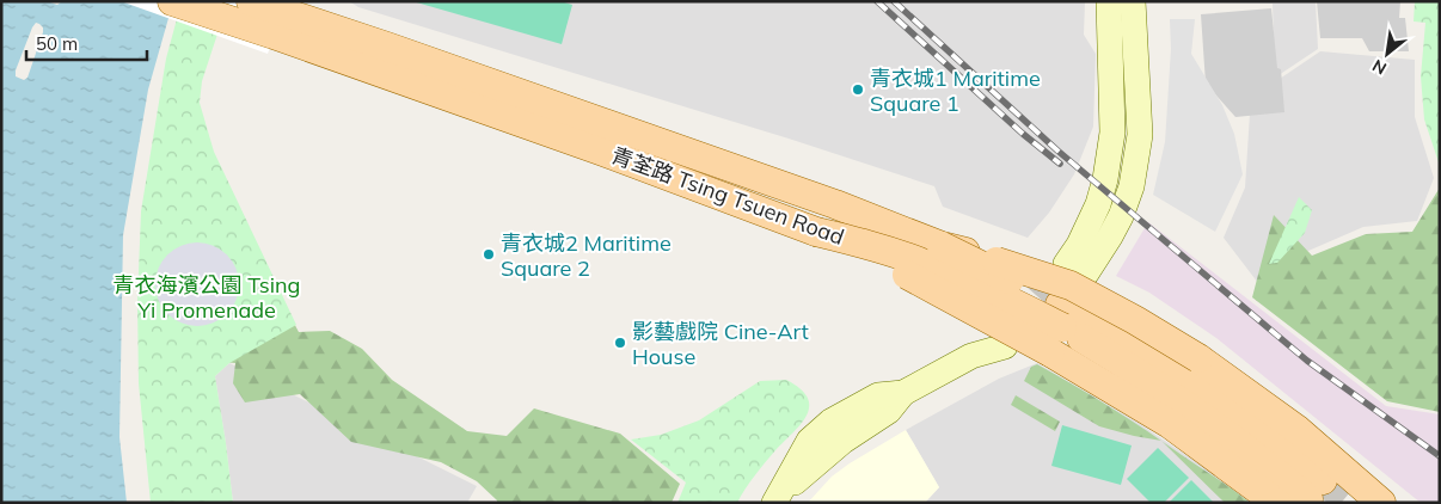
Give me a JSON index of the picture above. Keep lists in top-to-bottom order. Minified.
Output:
{"streets":{"main road":["青荃路 Tsing Tsuen Road"]},"parks":["青衣海濱公園 Tsing Yi Promenade"],"places":["青衣城1 Maritime Square 1","青衣城2 Maritime Square 2","影藝戲院 Cine-Art House"],"scale_bar":"50 m","north":"bottom left"}
